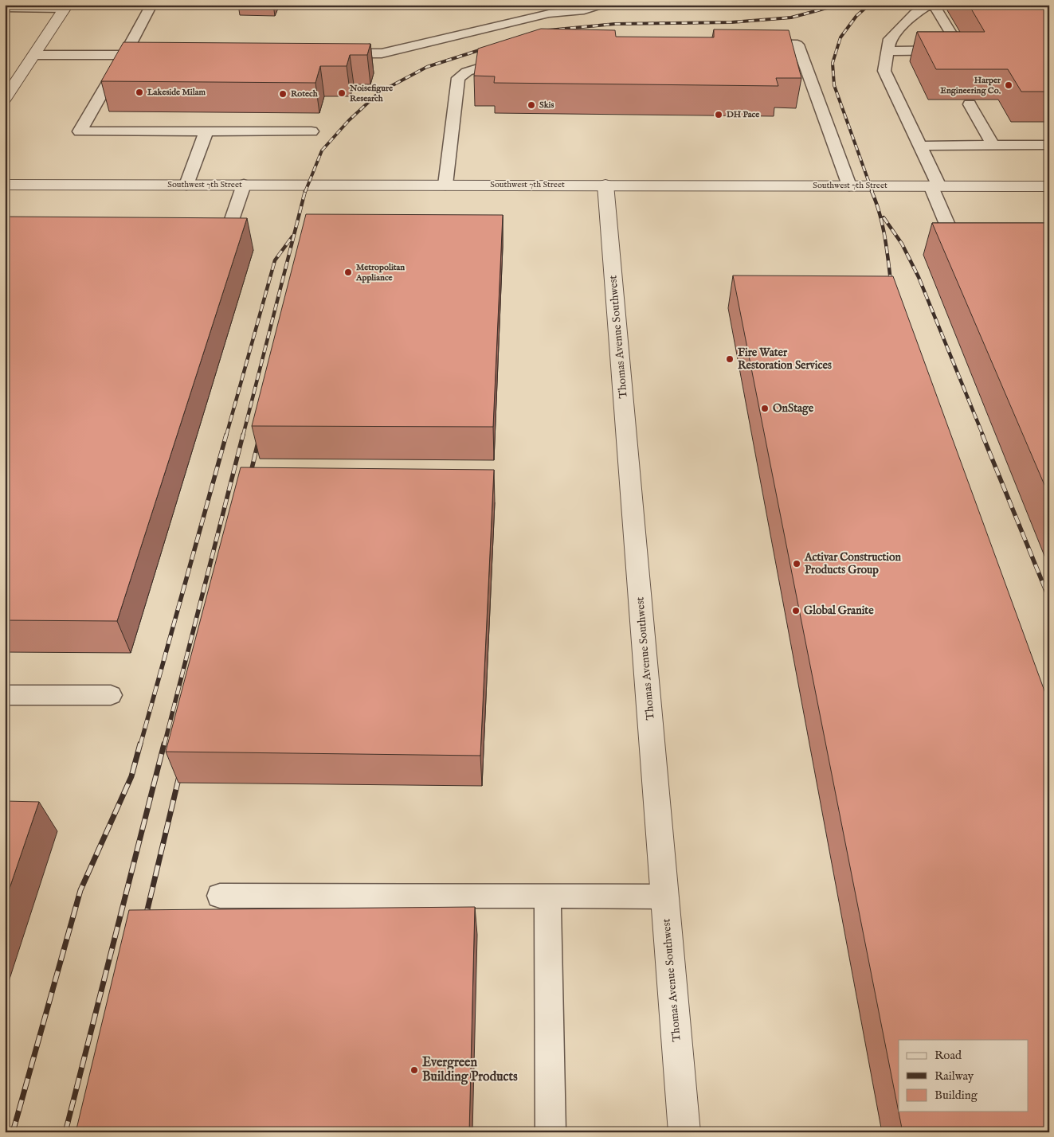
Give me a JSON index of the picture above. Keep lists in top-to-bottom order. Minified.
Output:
{"streets":{"street":["Southwest 7th Street","Thomas Avenue Southwest"]},"crossings":[["Southwest 7th Street","Thomas Avenue Southwest"]],"places":["Harper Engineering Co.","Lakeside Milam","Noisefigure Research","Rotech","Skis","DH Pace","Metropolitan Appliance","Fire Water Restoration Services","OnStage","Activar Construction Products Group","Global Granite","Evergreen Building Products"],"legend":["Road","Railway","Building"]}
